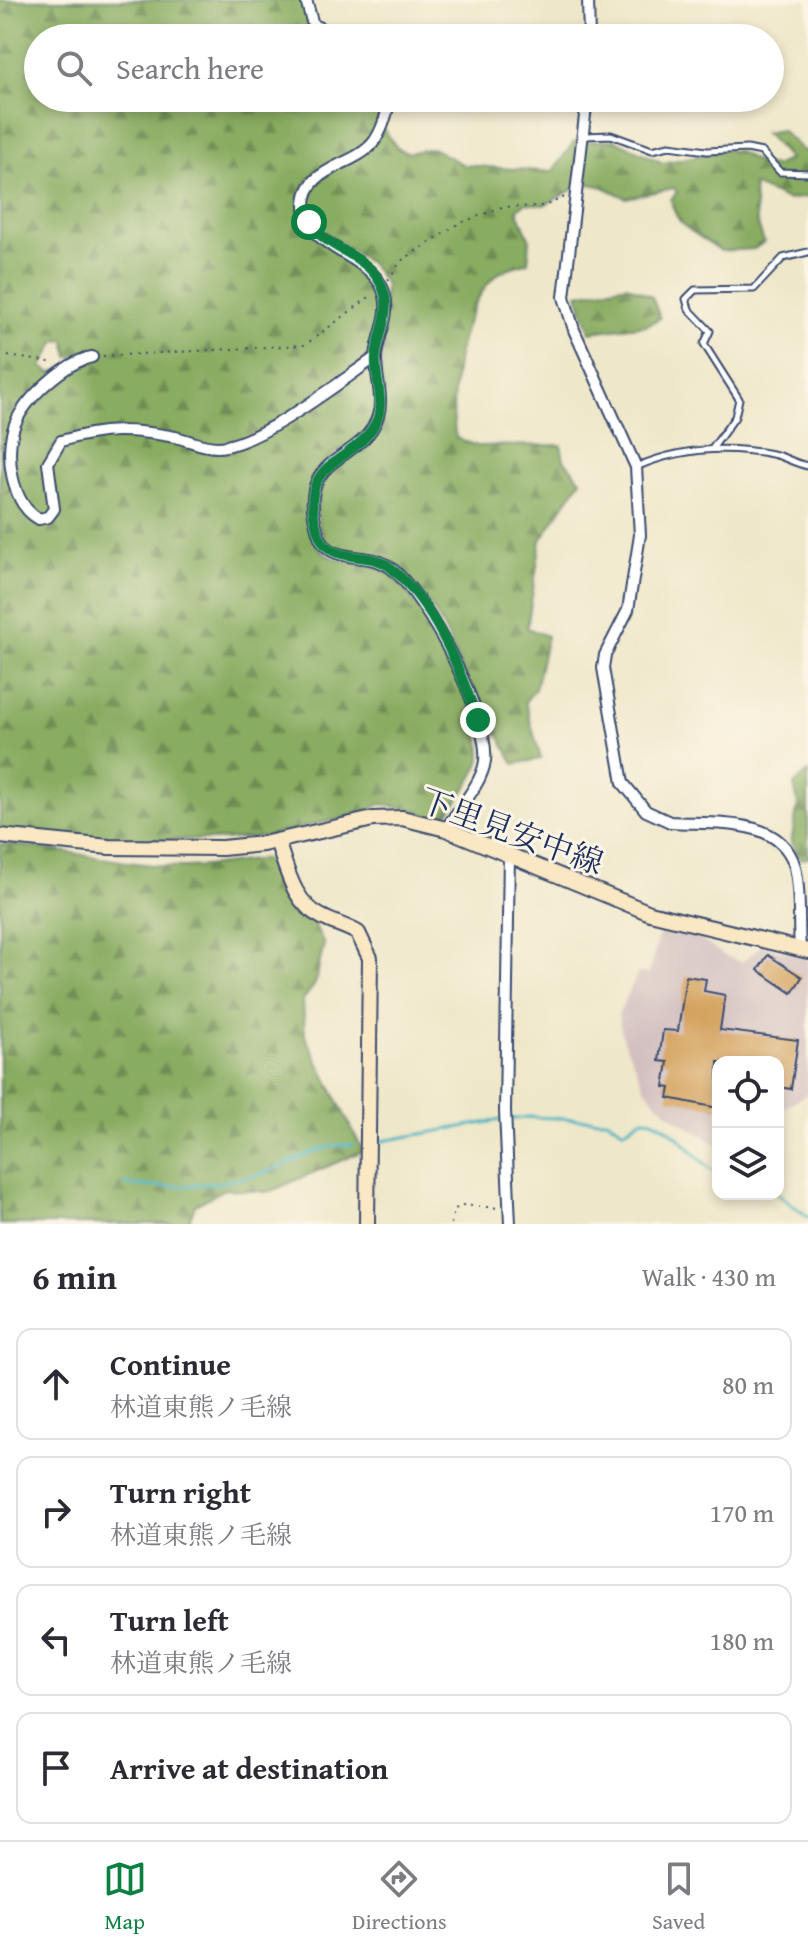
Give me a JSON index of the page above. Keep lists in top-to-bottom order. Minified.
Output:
{"streets":{"main road":["下里見安中線"]},"page":{"search":"Search here","heading":["6 min","Walk · 430 m"],"list":[["Continue","林道東熊ノ毛線","80 m"],["Turn right","林道東熊ノ毛線","170 m"],["Turn left","林道東熊ノ毛線","180 m"],"Arrive at destination"],"nav":["Map","Directions","Saved"]}}
